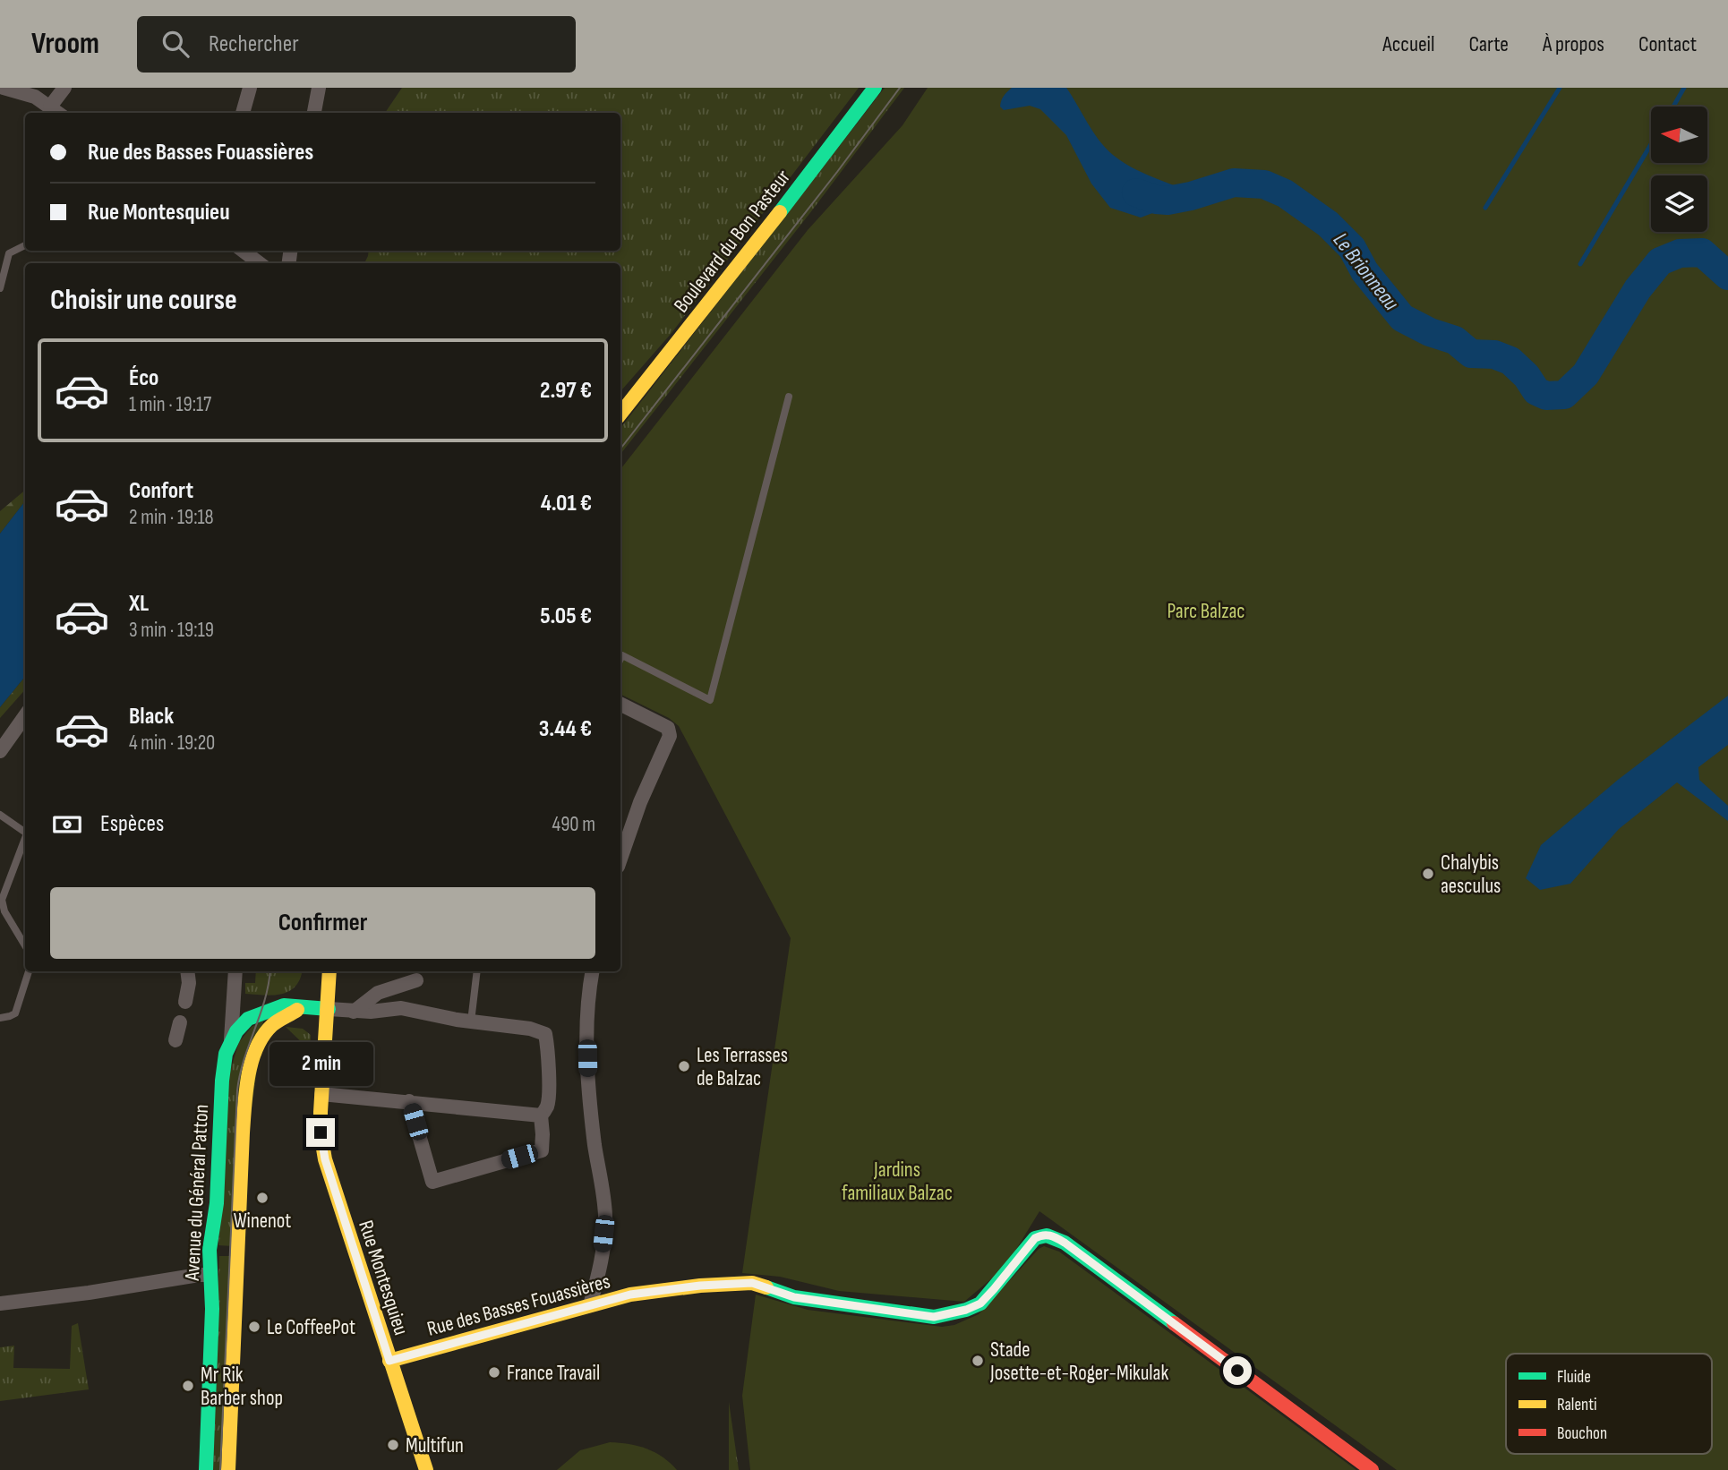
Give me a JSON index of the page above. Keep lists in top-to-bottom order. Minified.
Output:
{"streets":{"street":["Boulevard du Bon Pasteur","Avenue du Général Patton","Rue Montesquieu","Rue des Basses Fouassières"]},"crossings":[["Avenue du Général Patton","Rue Montesquieu"],["Rue Montesquieu","Rue des Basses Fouassières"]],"water":["Le Brionneau"],"parks":["Parc Balzac","Jardins familiaux Balzac"],"places":["Chalybis aesculus","Les Terrasses de Balzac","Winenot","Le CoffeePot","Stade Josette-et-Roger-Mikulak","France Travail","Mr Rik Barber shop","Multifun"],"legend":["Fluide","Ralenti","Bouchon"],"north":"left","page":{"header":"Vroom","search":"Rechercher","nav":["Accueil","Carte","À propos","Contact"],"banner":["Rue des Basses Fouassières","Rue Montesquieu"],"heading":"Choisir une course","list":[{"name":"Éco","note":"1 min · 19:17","value":"2.97 €"},{"name":"Confort","note":"2 min · 19:18","value":"4.01 €"},{"name":"XL","note":"3 min · 19:19","value":"5.05 €"},{"name":"Black","note":"4 min · 19:20","value":"3.44 €"}],"pay":["Espèces","490 m"],"buttons":"Confirmer","bubble":"2 min"}}
